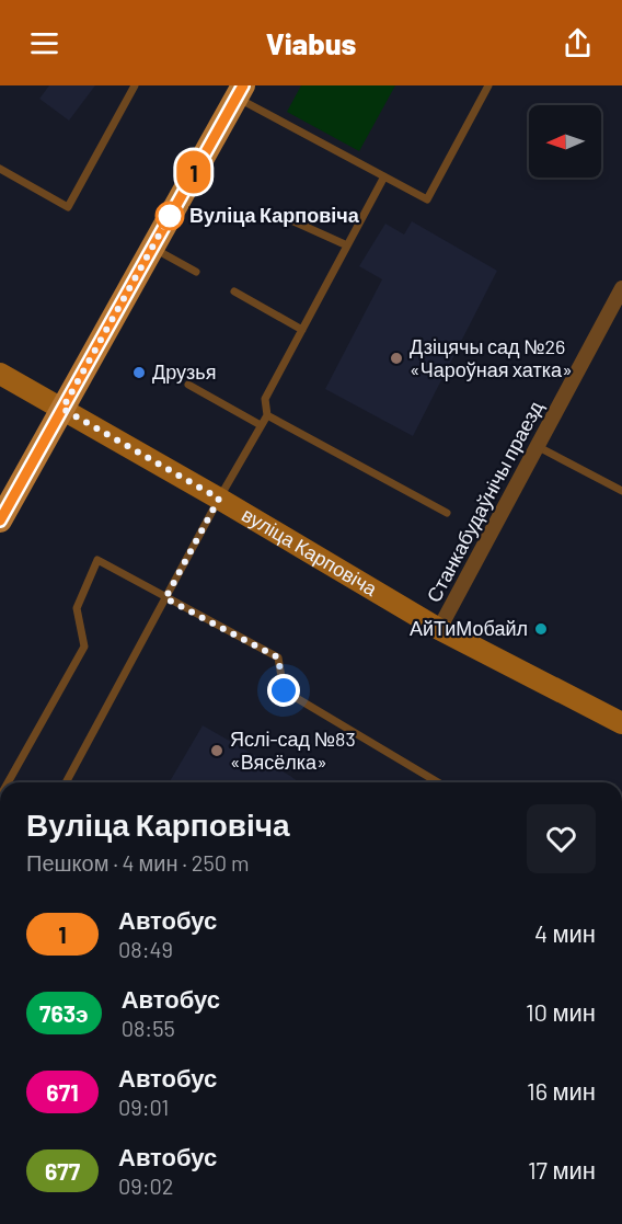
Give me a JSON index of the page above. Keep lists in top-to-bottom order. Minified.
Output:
{"streets":{"street":["Станкабудаўнічы праезд","вуліца Карповіча"]},"crossings":[["Станкабудаўнічы праезд","вуліца Карповіча"]],"places":["Вуліца Карповіча","Дзіцячы сад №26 «Чароўная хатка»","Друзья","АйТиМобайл","Яслі-сад №83 «Вясёлка»"],"lines":["bus line 1"],"north":"left","page":{"header":"Viabus","on_map":"1","heading":["Вуліца Карповіча","Пешком · 4 мин · 250 m"],"list":[{"mark":"1","name":"Автобус","note":"08:49","value":"4 мин"},{"mark":"763э","name":"Автобус","note":"08:55","value":"10 мин"},{"mark":"671","name":"Автобус","note":"09:01","value":"16 мин"},{"mark":"677","name":"Автобус","note":"09:02","value":"17 мин"}]}}
